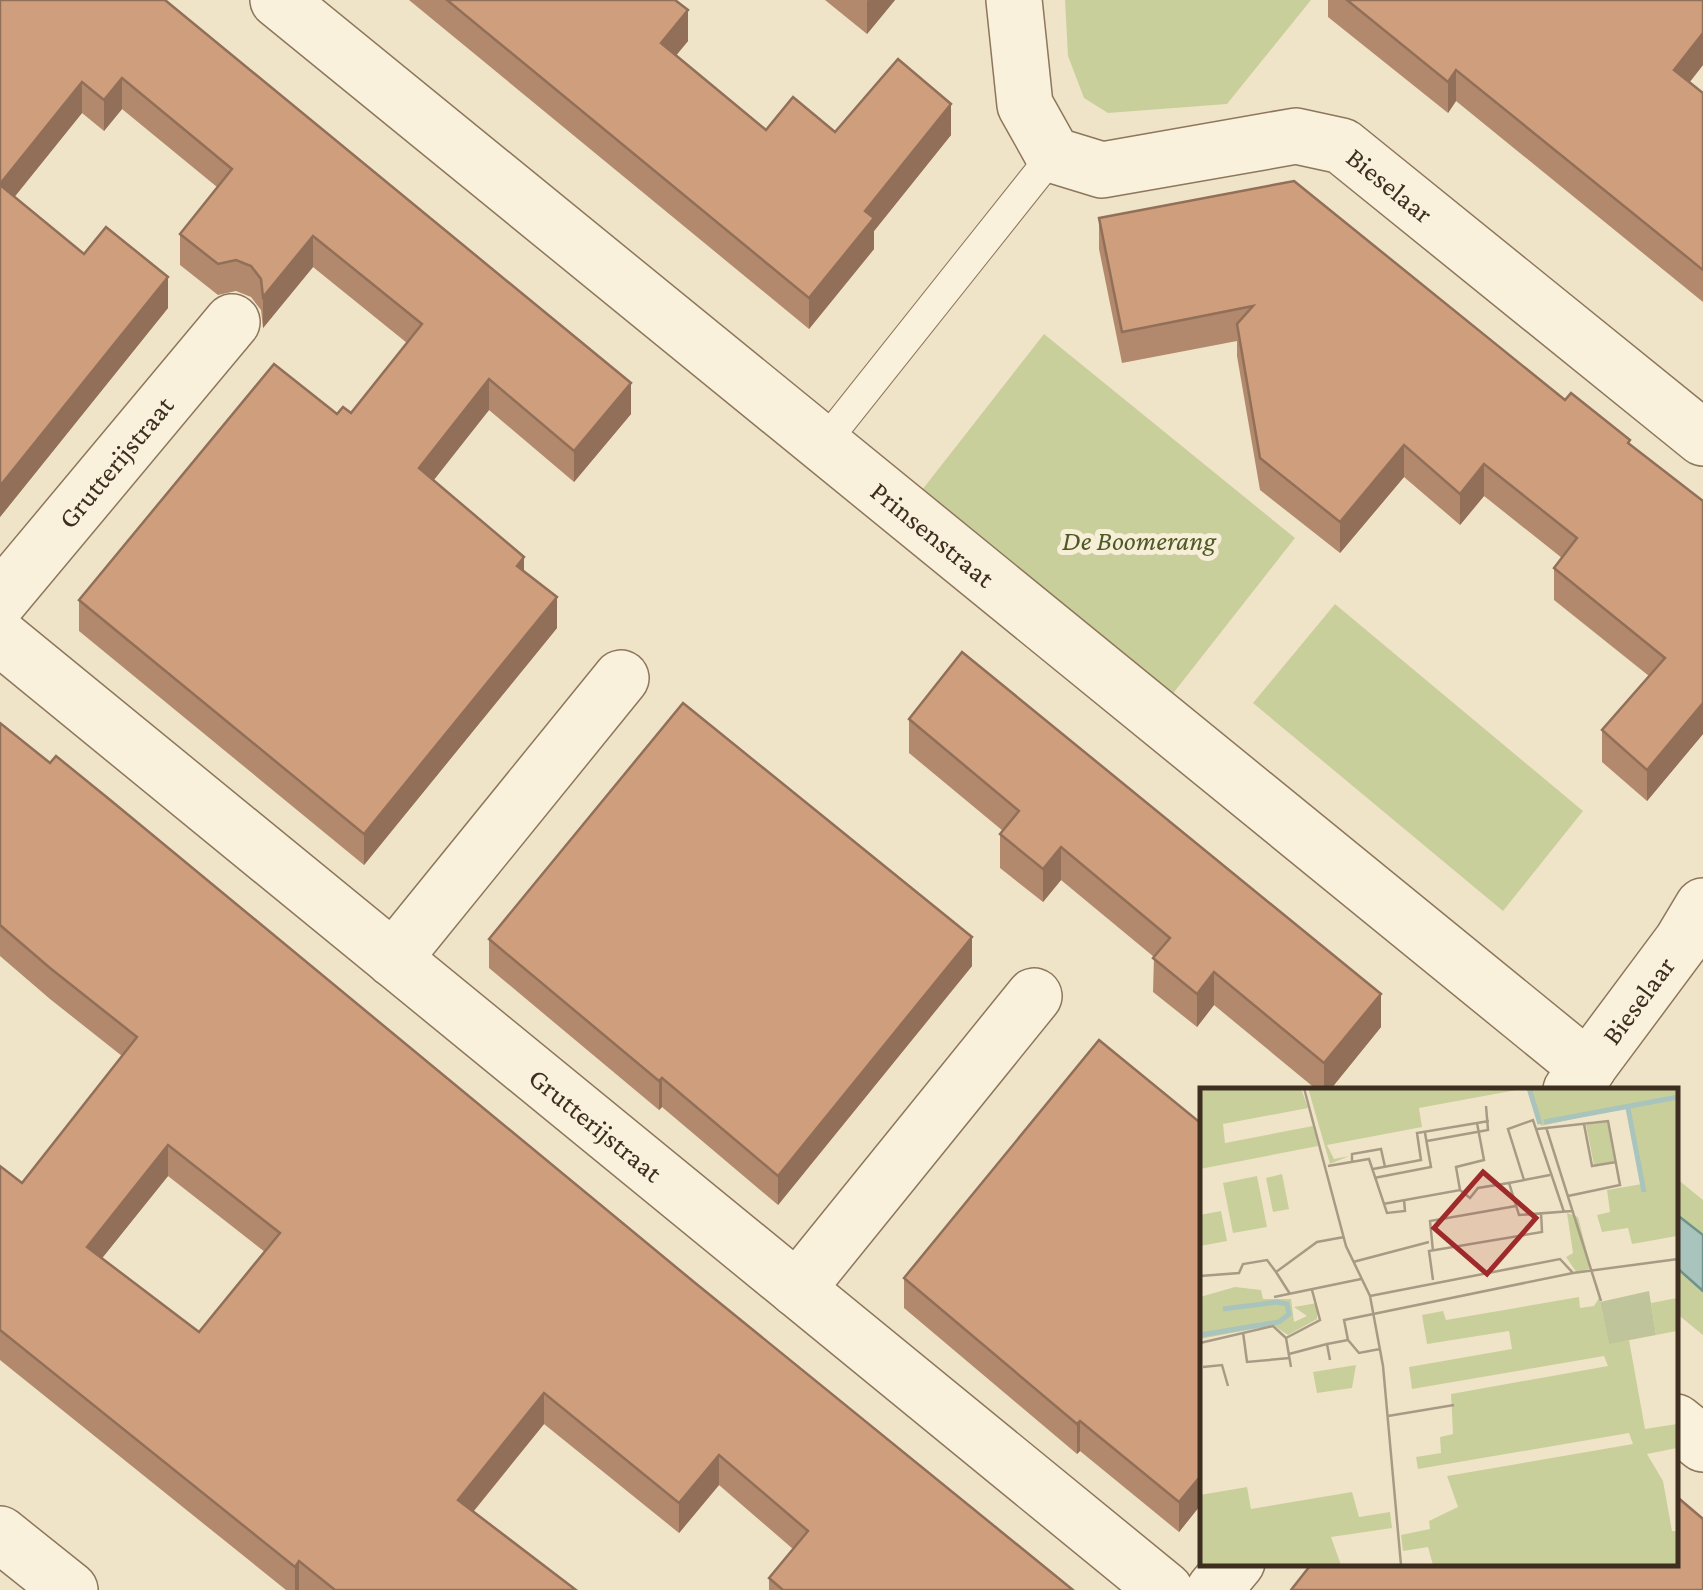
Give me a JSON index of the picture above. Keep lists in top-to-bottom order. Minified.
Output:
{"streets":{"street":["Bieselaar","Grutterijstraat","Prinsenstraat"]},"crossings":[["Bieselaar","Prinsenstraat"]],"parks":["De Boomerang"]}
